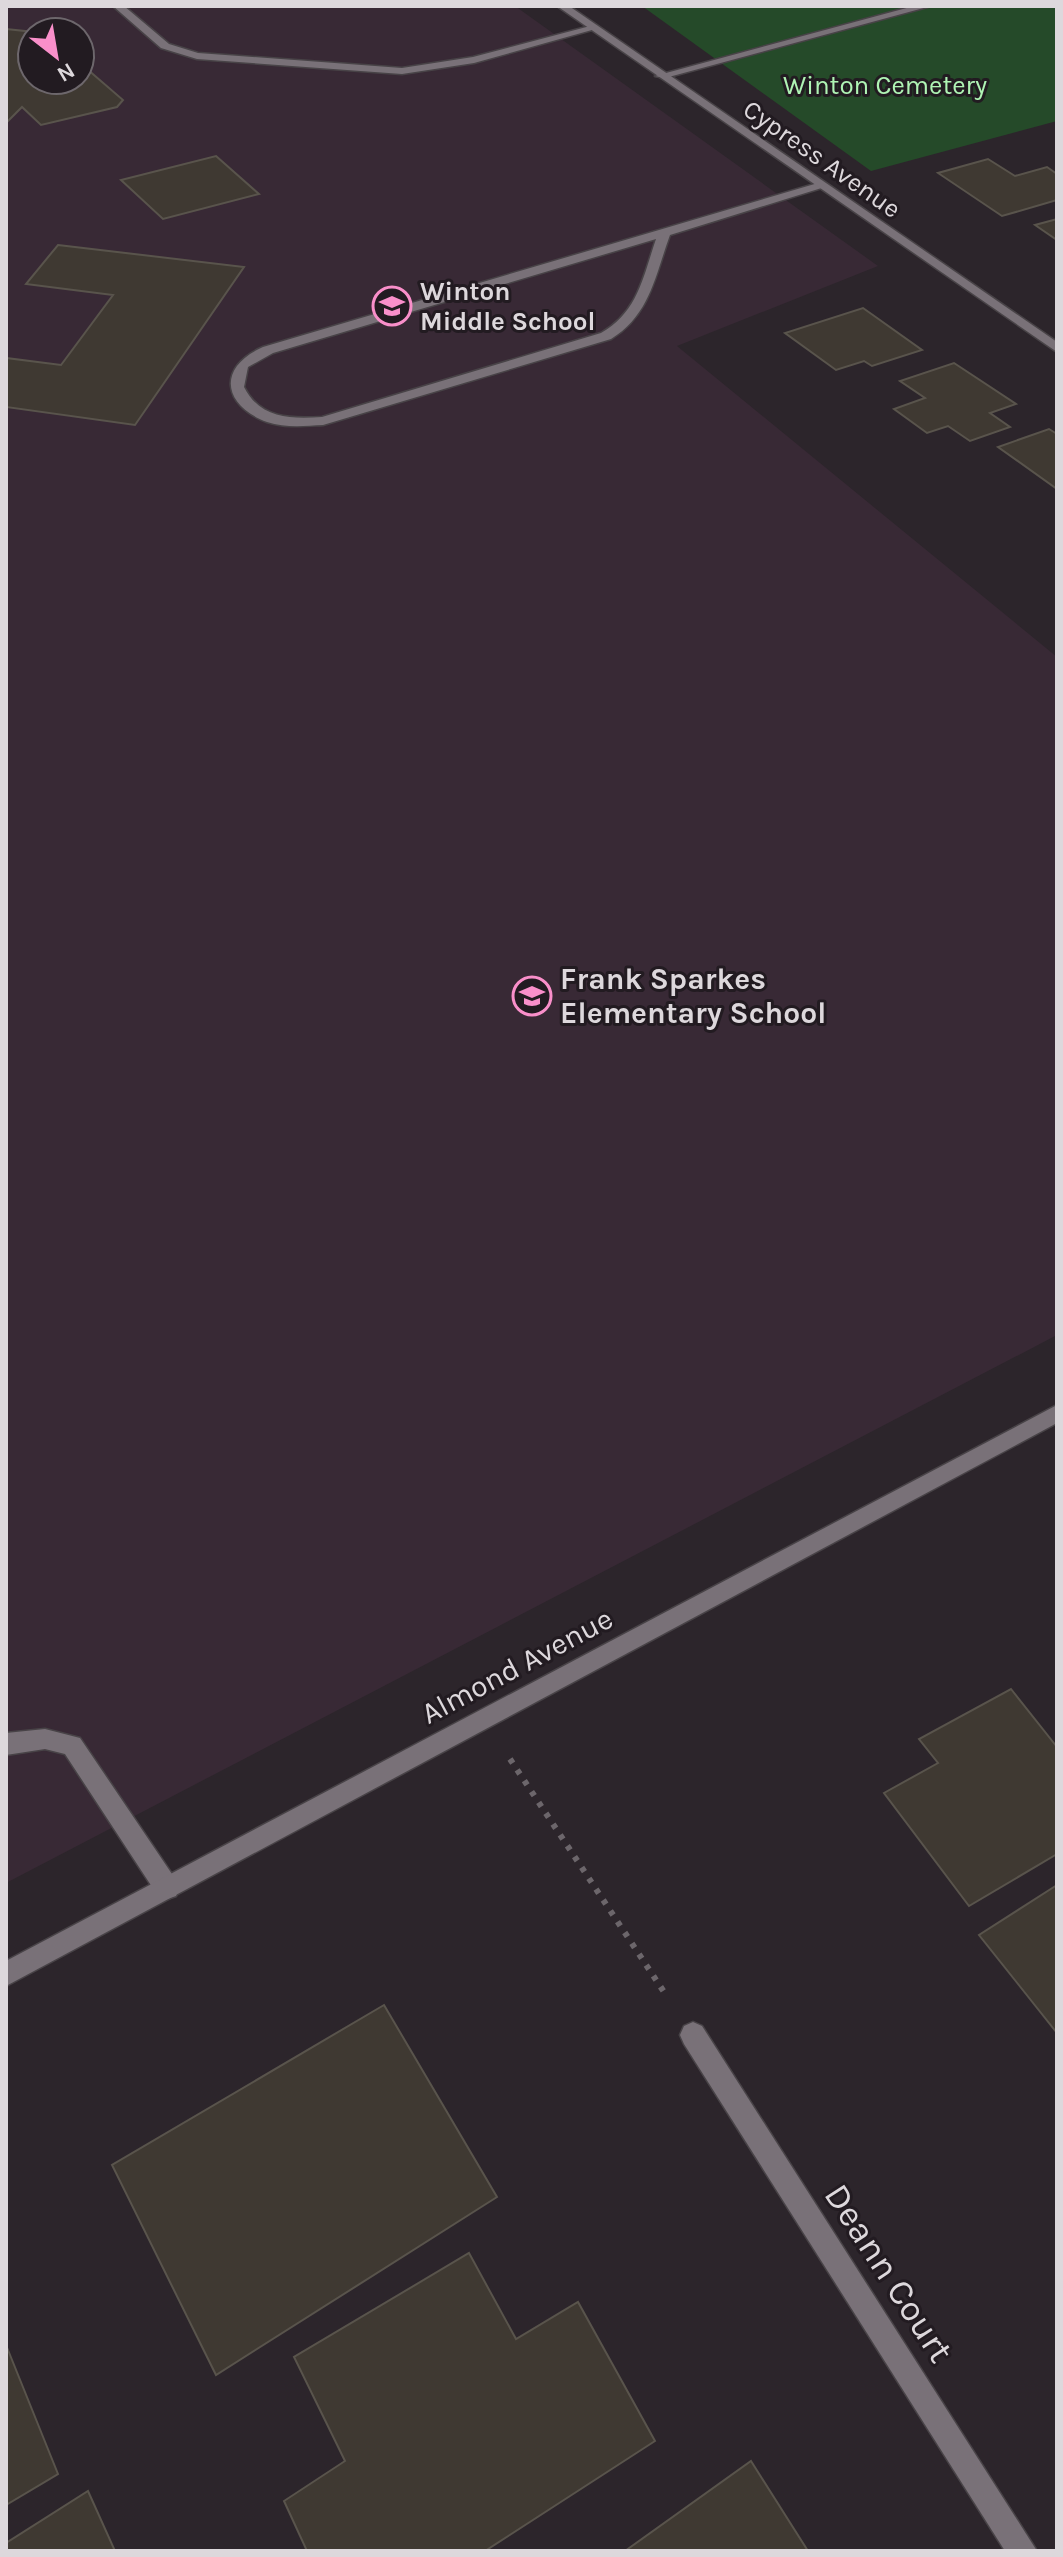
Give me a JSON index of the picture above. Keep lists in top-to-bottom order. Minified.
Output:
{"streets":{"street":["Cypress Avenue","Almond Avenue","Deann Court"]},"parks":["Winton Cemetery"],"places":{"school or university":["Winton Middle School","Frank Sparkes Elementary School"]},"north":"bottom right"}
